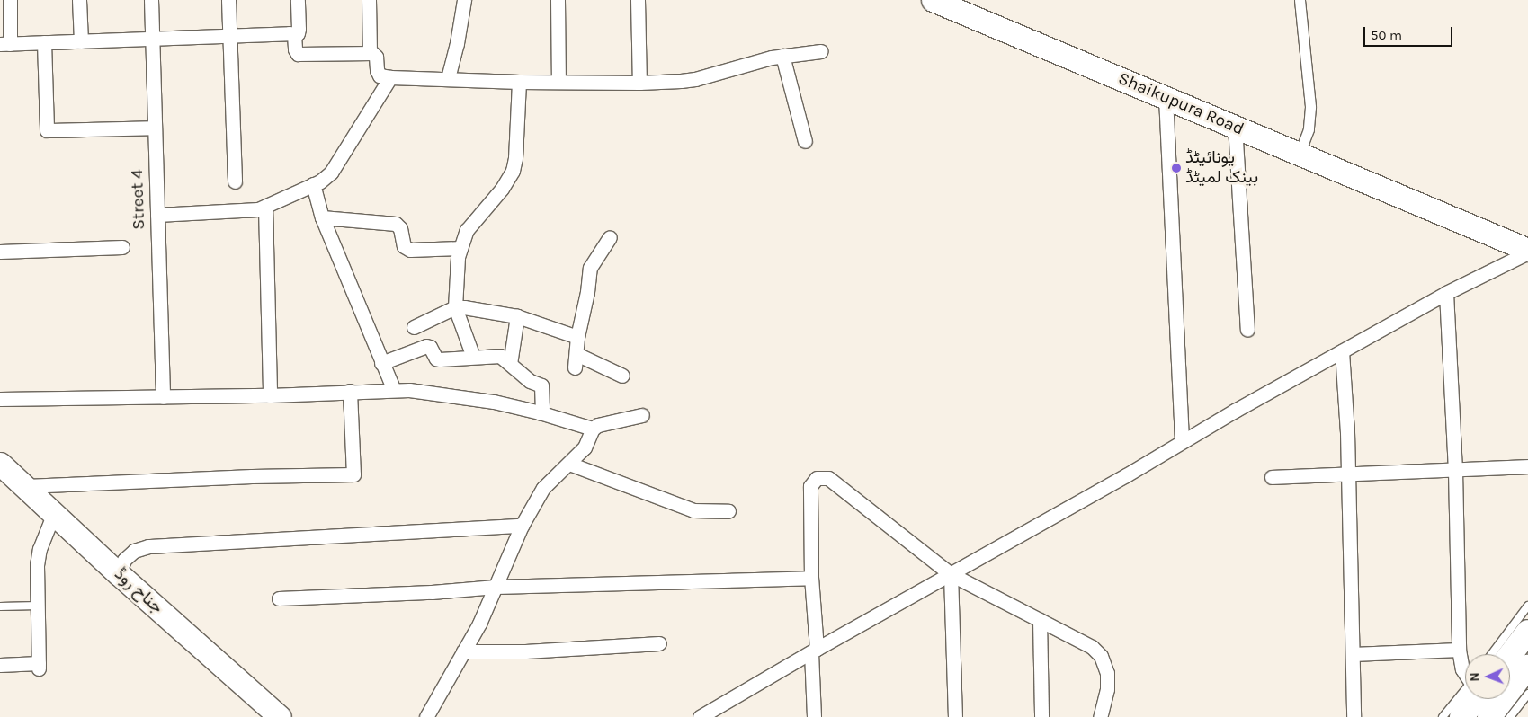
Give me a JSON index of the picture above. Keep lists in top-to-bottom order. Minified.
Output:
{"streets":{"main road":["Shaikupura Road","جناح روڈ"],"street":["Street 4"]},"places":["یونائیٹڈ بینک لمیٹڈ"],"scale_bar":"50 m","north":"left"}
